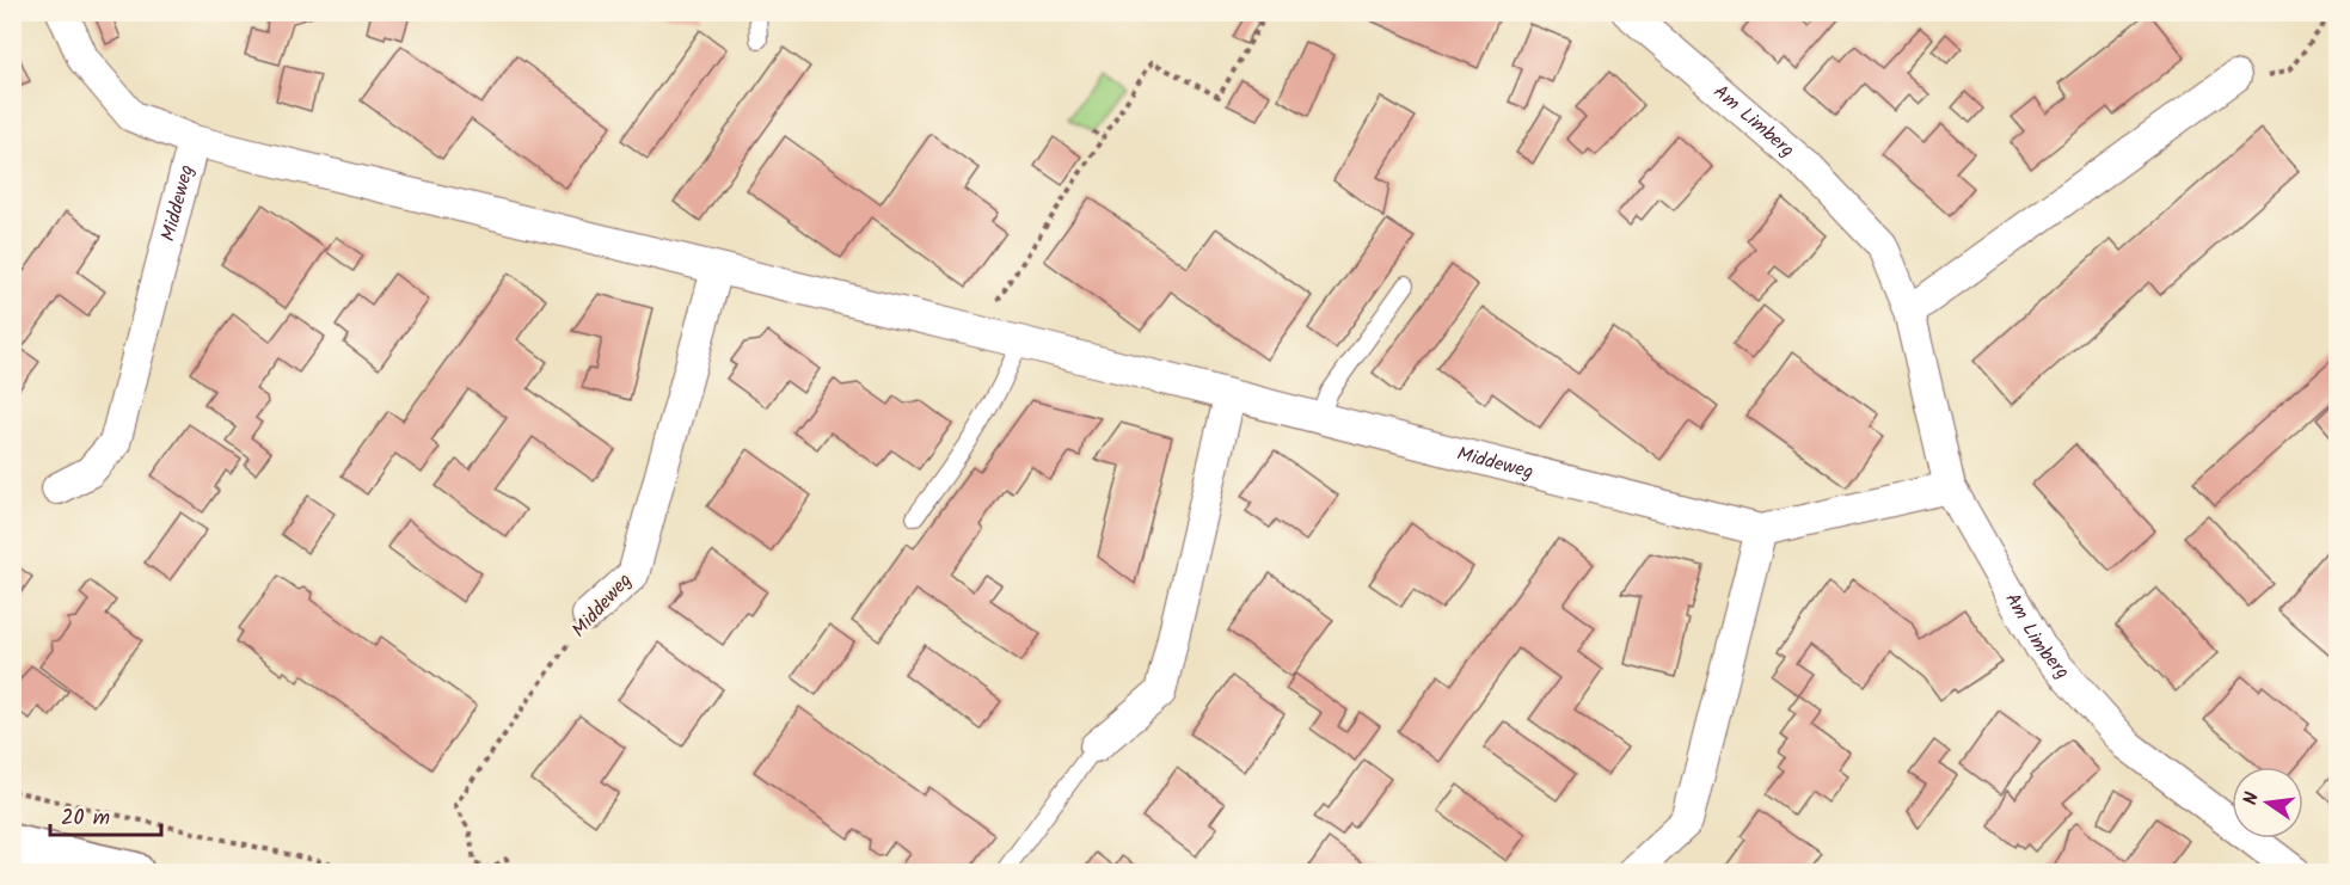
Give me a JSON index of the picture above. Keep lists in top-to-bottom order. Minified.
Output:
{"streets":{"street":["Am Limberg","Middeweg"]},"crossings":[["Am Limberg","Middeweg"]],"scale_bar":"20 m","north":"left"}
